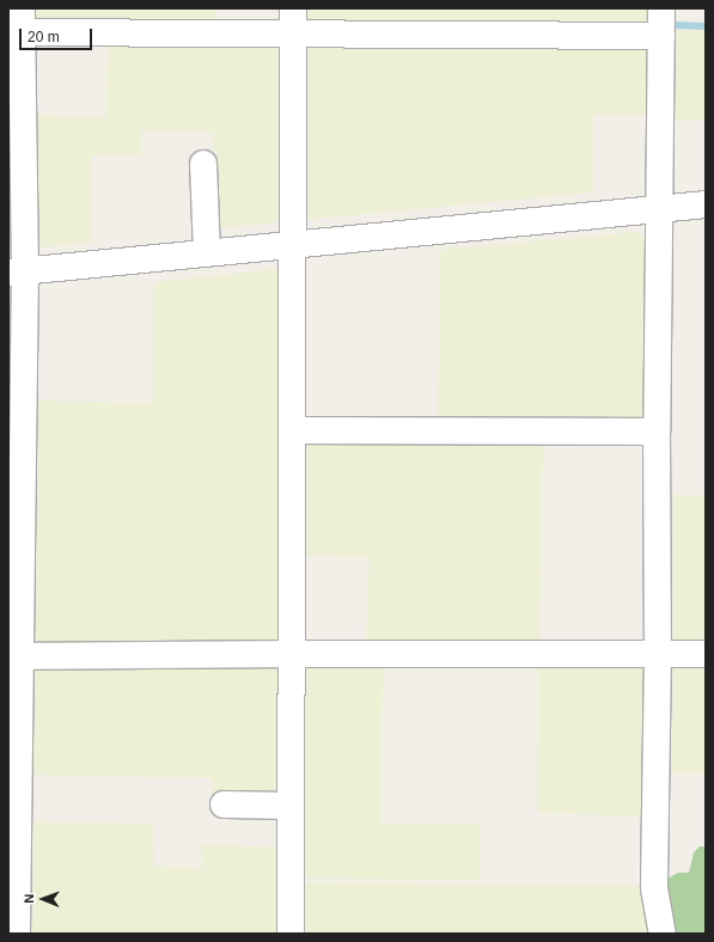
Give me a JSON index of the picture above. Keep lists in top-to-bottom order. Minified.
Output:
{"scale_bar":"20 m","north":"left"}
